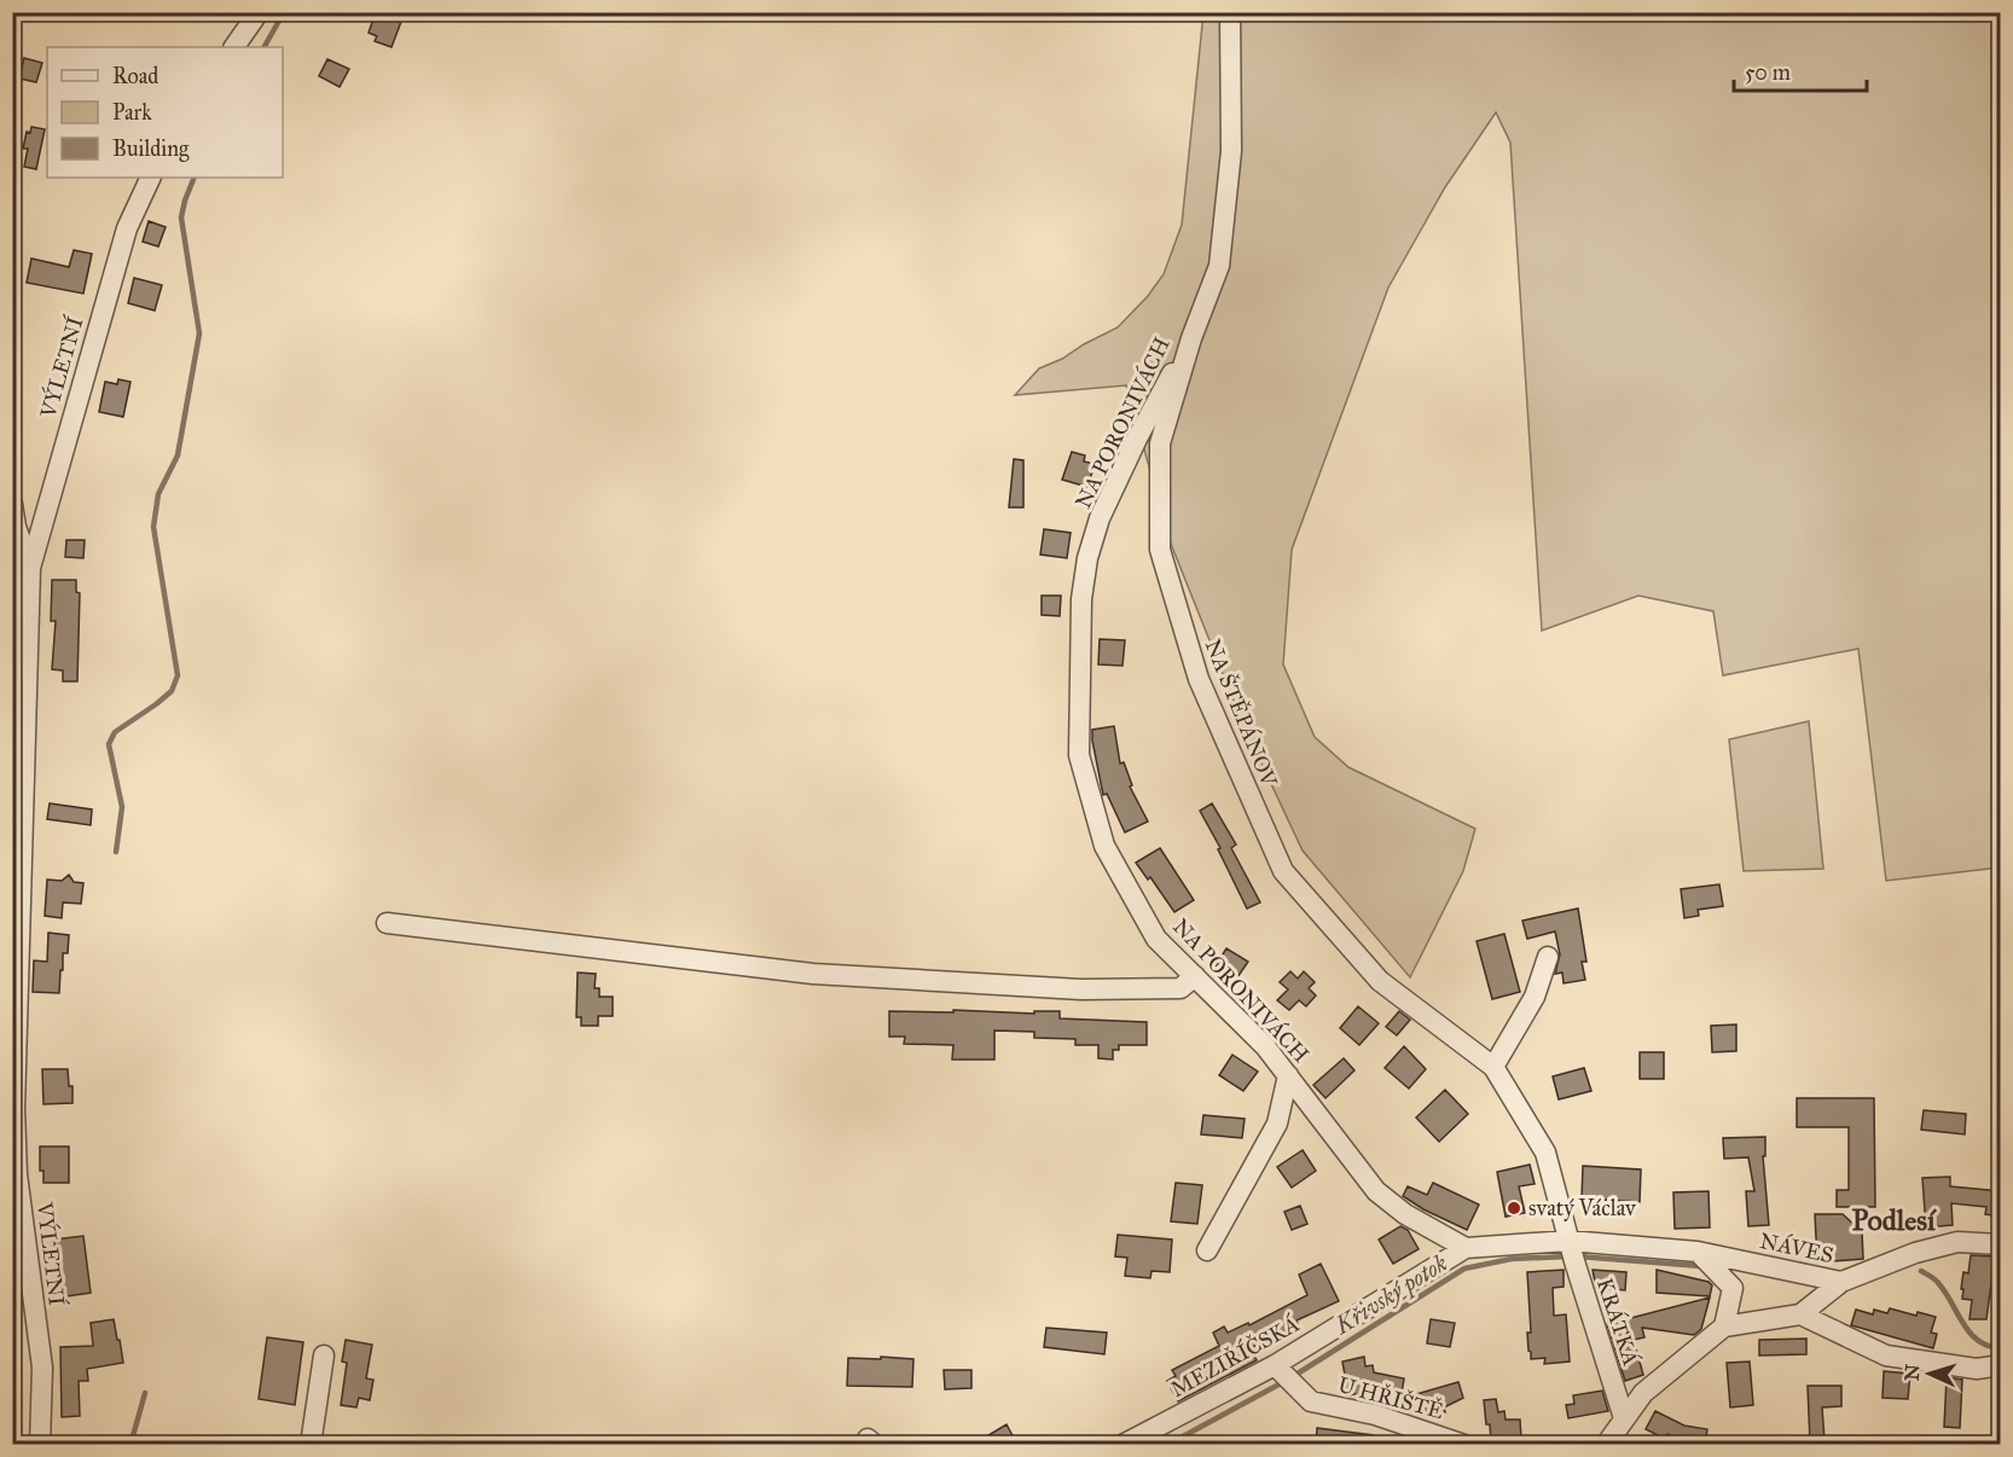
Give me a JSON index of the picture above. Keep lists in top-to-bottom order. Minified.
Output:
{"streets":{"street":["VÝLETNÍ","NA PORONIVÁCH","NA ŠTĚPÁNOV","NÁVES","KRÁTKÁ","MEZIŘÍČSKÁ","U HŘIŠTĚ"]},"crossings":[["NA PORONIVÁCH","NA ŠTĚPÁNOV"],["NA PORONIVÁCH","MEZIŘÍČSKÁ"],["NA ŠTĚPÁNOV","KRÁTKÁ"],["NA ŠTĚPÁNOV","MEZIŘÍČSKÁ"],["NÁVES","MEZIŘÍČSKÁ"],["KRÁTKÁ","MEZIŘÍČSKÁ"],["MEZIŘÍČSKÁ","U HŘIŠTĚ"]],"districts":["Podlesí"],"water":["Křivský potok"],"places":["svatý Václav"],"legend":["Road","Park","Building"],"scale_bar":"50 m","north":"left"}
